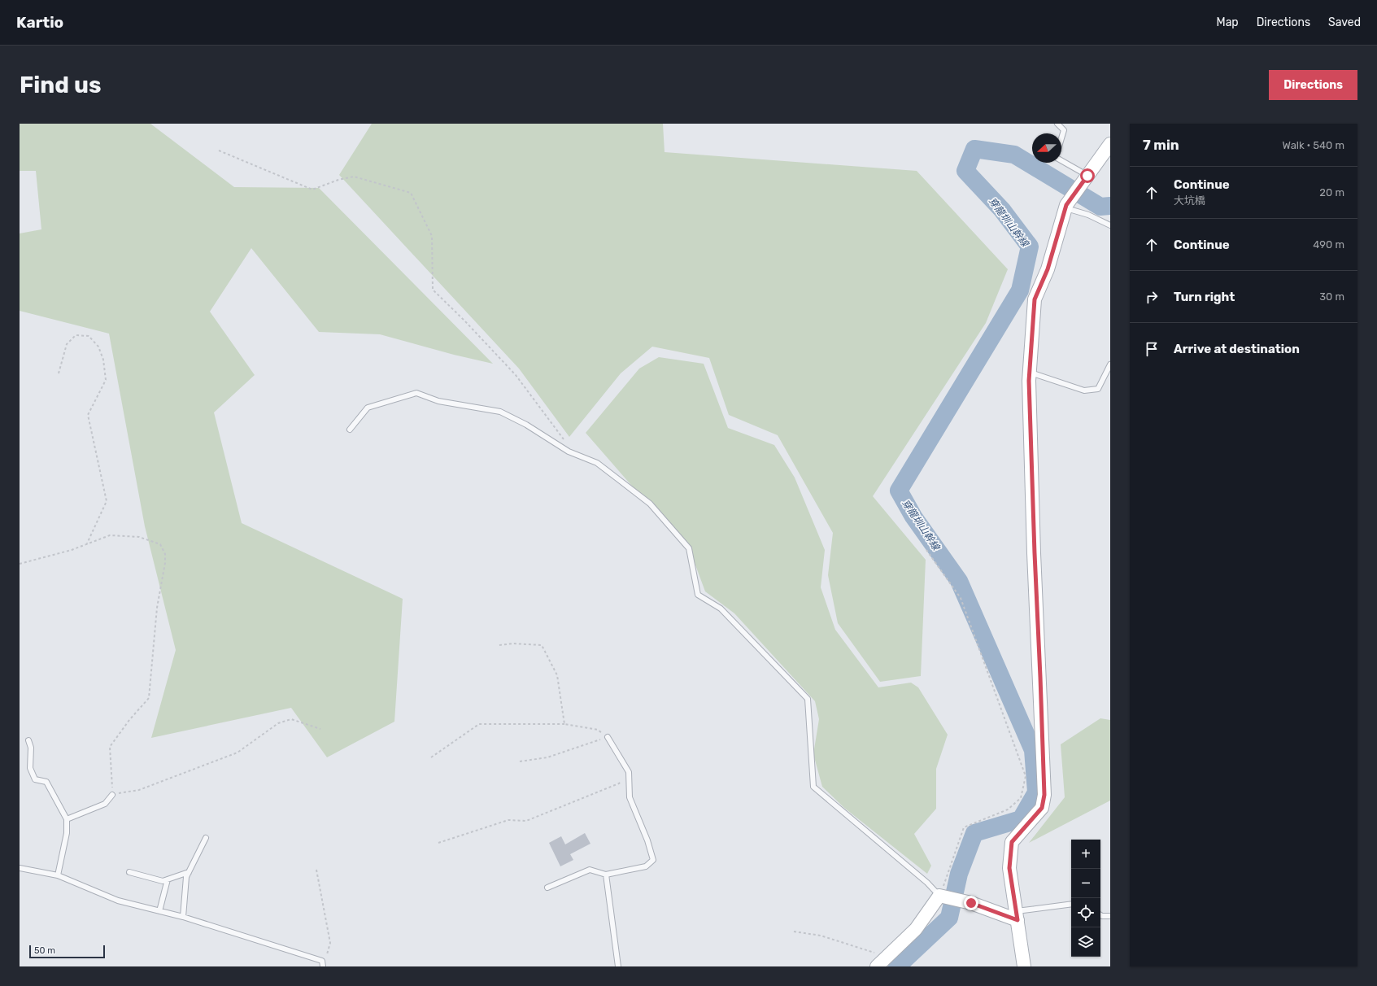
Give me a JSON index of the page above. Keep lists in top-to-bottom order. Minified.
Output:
{"water":["穿龍圳山幹線"],"scale_bar":"50 m","north":"left","page":{"header":"Kartio","nav":["Map","Directions","Saved"],"buttons":"Directions","title":"Find us","heading":["7 min","Walk · 540 m"],"list":[["Continue","大坑橋","20 m"],["Continue","490 m"],["Turn right","30 m"],"Arrive at destination"],"map_buttons":["+","−"],"scale":"50 m"}}
